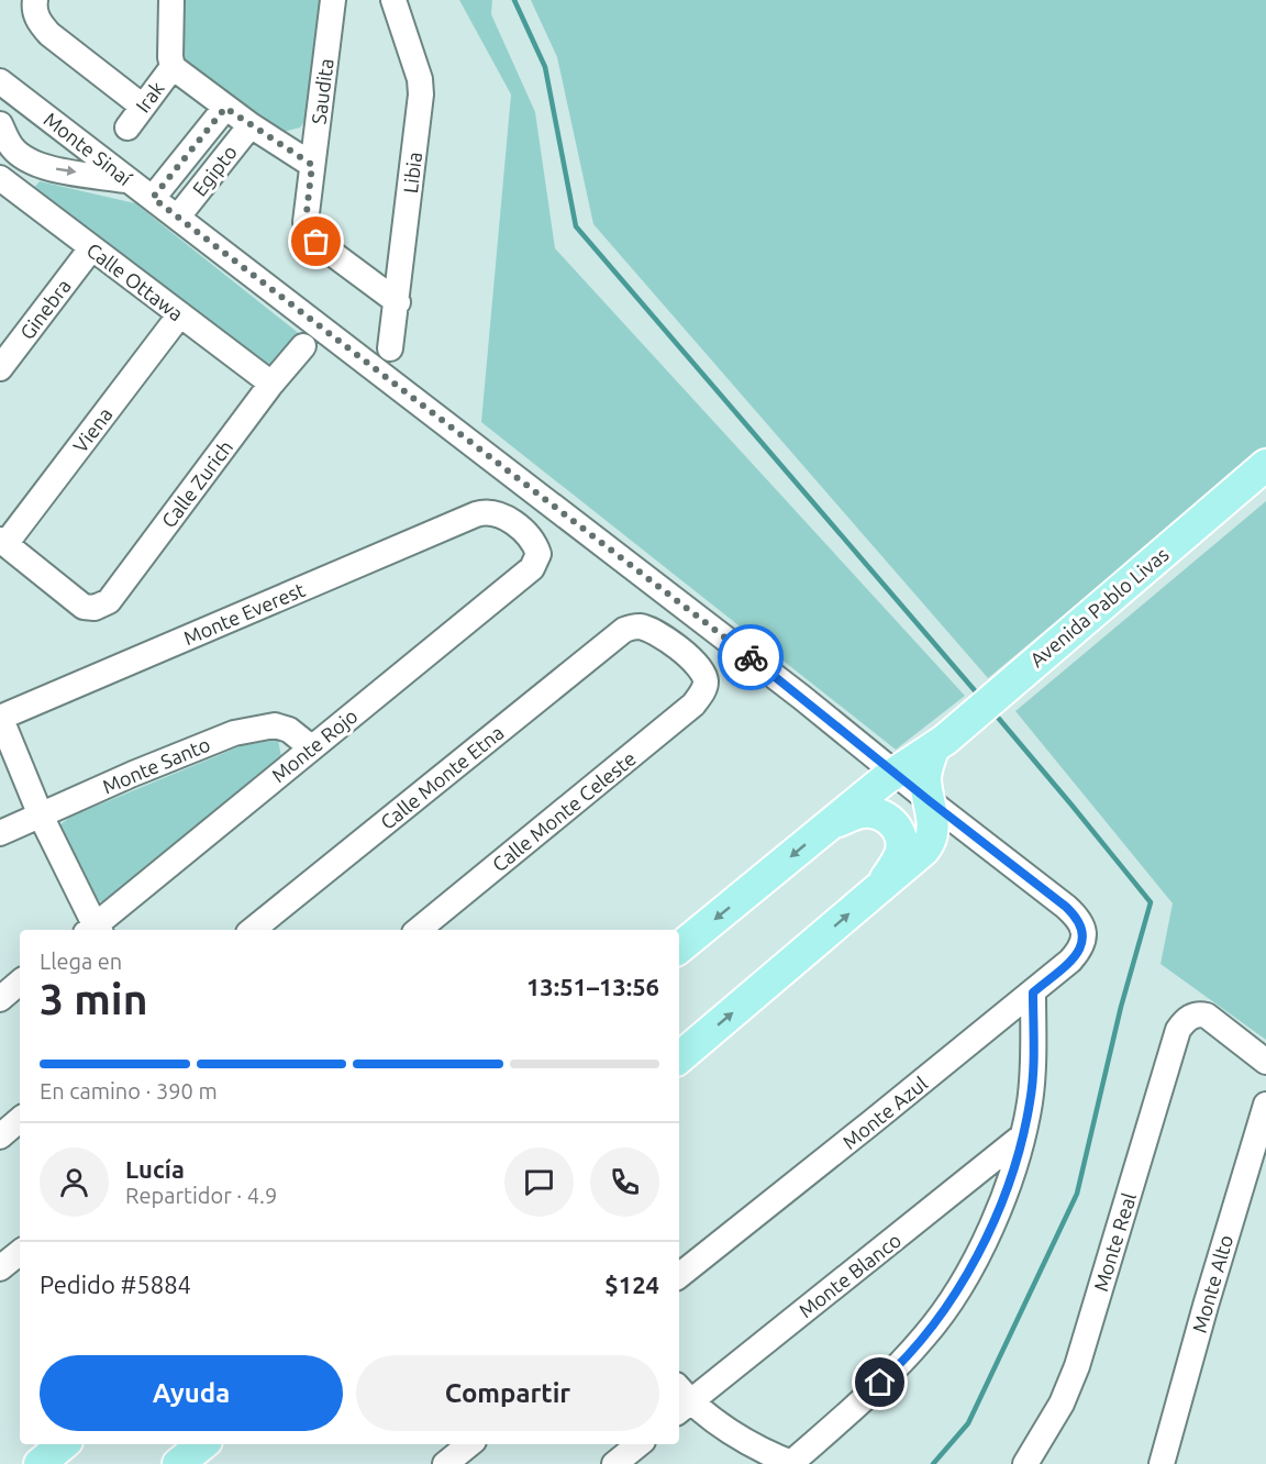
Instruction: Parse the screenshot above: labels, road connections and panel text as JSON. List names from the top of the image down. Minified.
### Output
{"streets":{"main road":["Avenida Pablo Livas"],"street":["Saudita","Irak","Monte Sinaí","Egipto","Libia","Calle Ottawa","Ginebra","Viena","Calle Zurich","Monte Everest","Monte Rojo","Monte Santo","Calle Monte Etna","Calle Monte Celeste","Monte Azul","Monte Real","Monte Blanco","Monte Alto"]},"crossings":[["Saudita","Libia"],["Monte Sinaí","Egipto"],["Monte Sinaí","Avenida Pablo Livas"],["Monte Sinaí","Monte Azul"],["Calle Ottawa","Ginebra"],["Calle Ottawa","Viena"],["Calle Ottawa","Calle Zurich"],["Viena","Calle Zurich"],["Monte Everest","Monte Rojo"],["Monte Rojo","Monte Santo"],["Calle Monte Etna","Calle Monte Celeste"]],"page":{"heading":["3 min","Llega en","13:51–13:56"],"panel":["Lucía","Repartidor · 4.9","Pedido #5884","$124"],"bar":"En camino · 390 m","buttons":["Ayuda","Compartir"]}}
